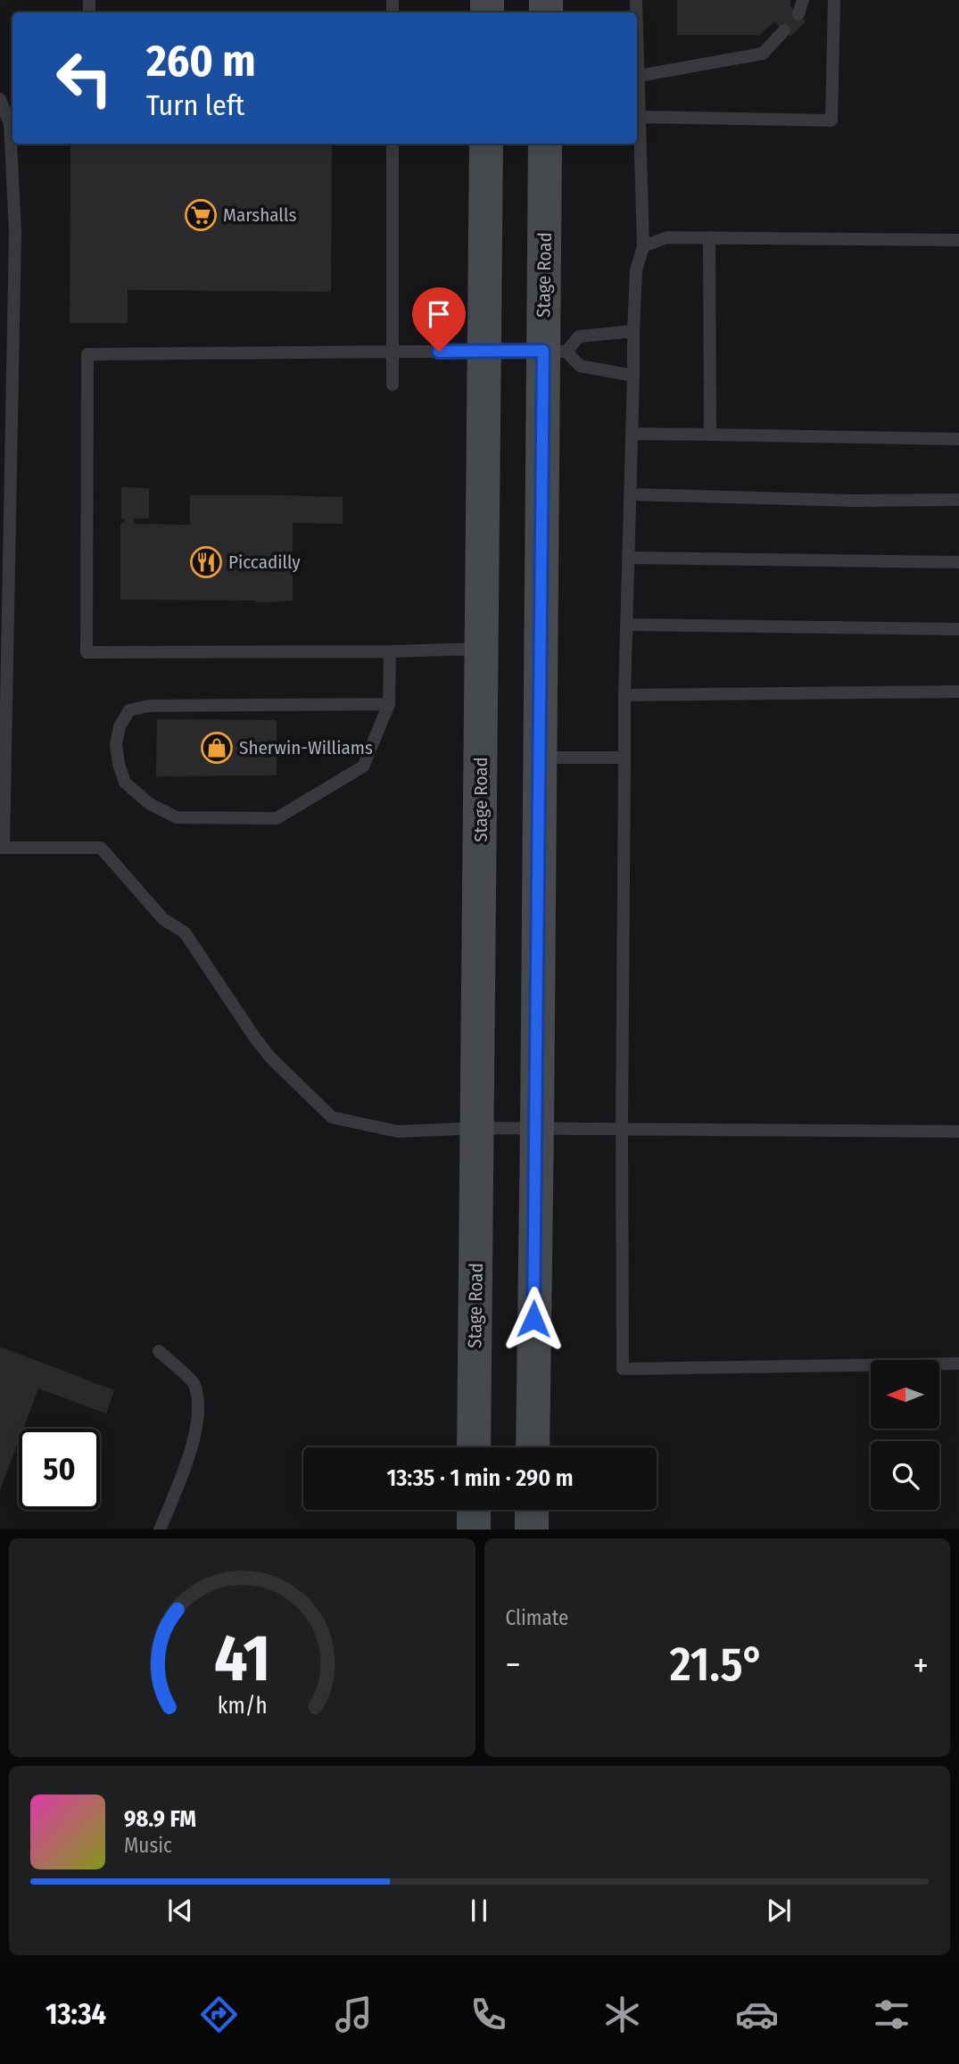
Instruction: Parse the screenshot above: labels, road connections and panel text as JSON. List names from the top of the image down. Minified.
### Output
{"streets":{"main road":["Stage Road"]},"places":{"supermarket":["Marshalls"],"restaurant":["Piccadilly"],"shop":["Sherwin-Williams"]},"north":"left","page":{"turn":["260 m","Turn left"],"limit":"50","trip":"13:35 · 1 min · 290 m","tile":"Climate","heat":["−","21.5°","+"],"song":["98.9 FM","Music"],"tabs":"13:34","gauge":["41","km/h"]}}
